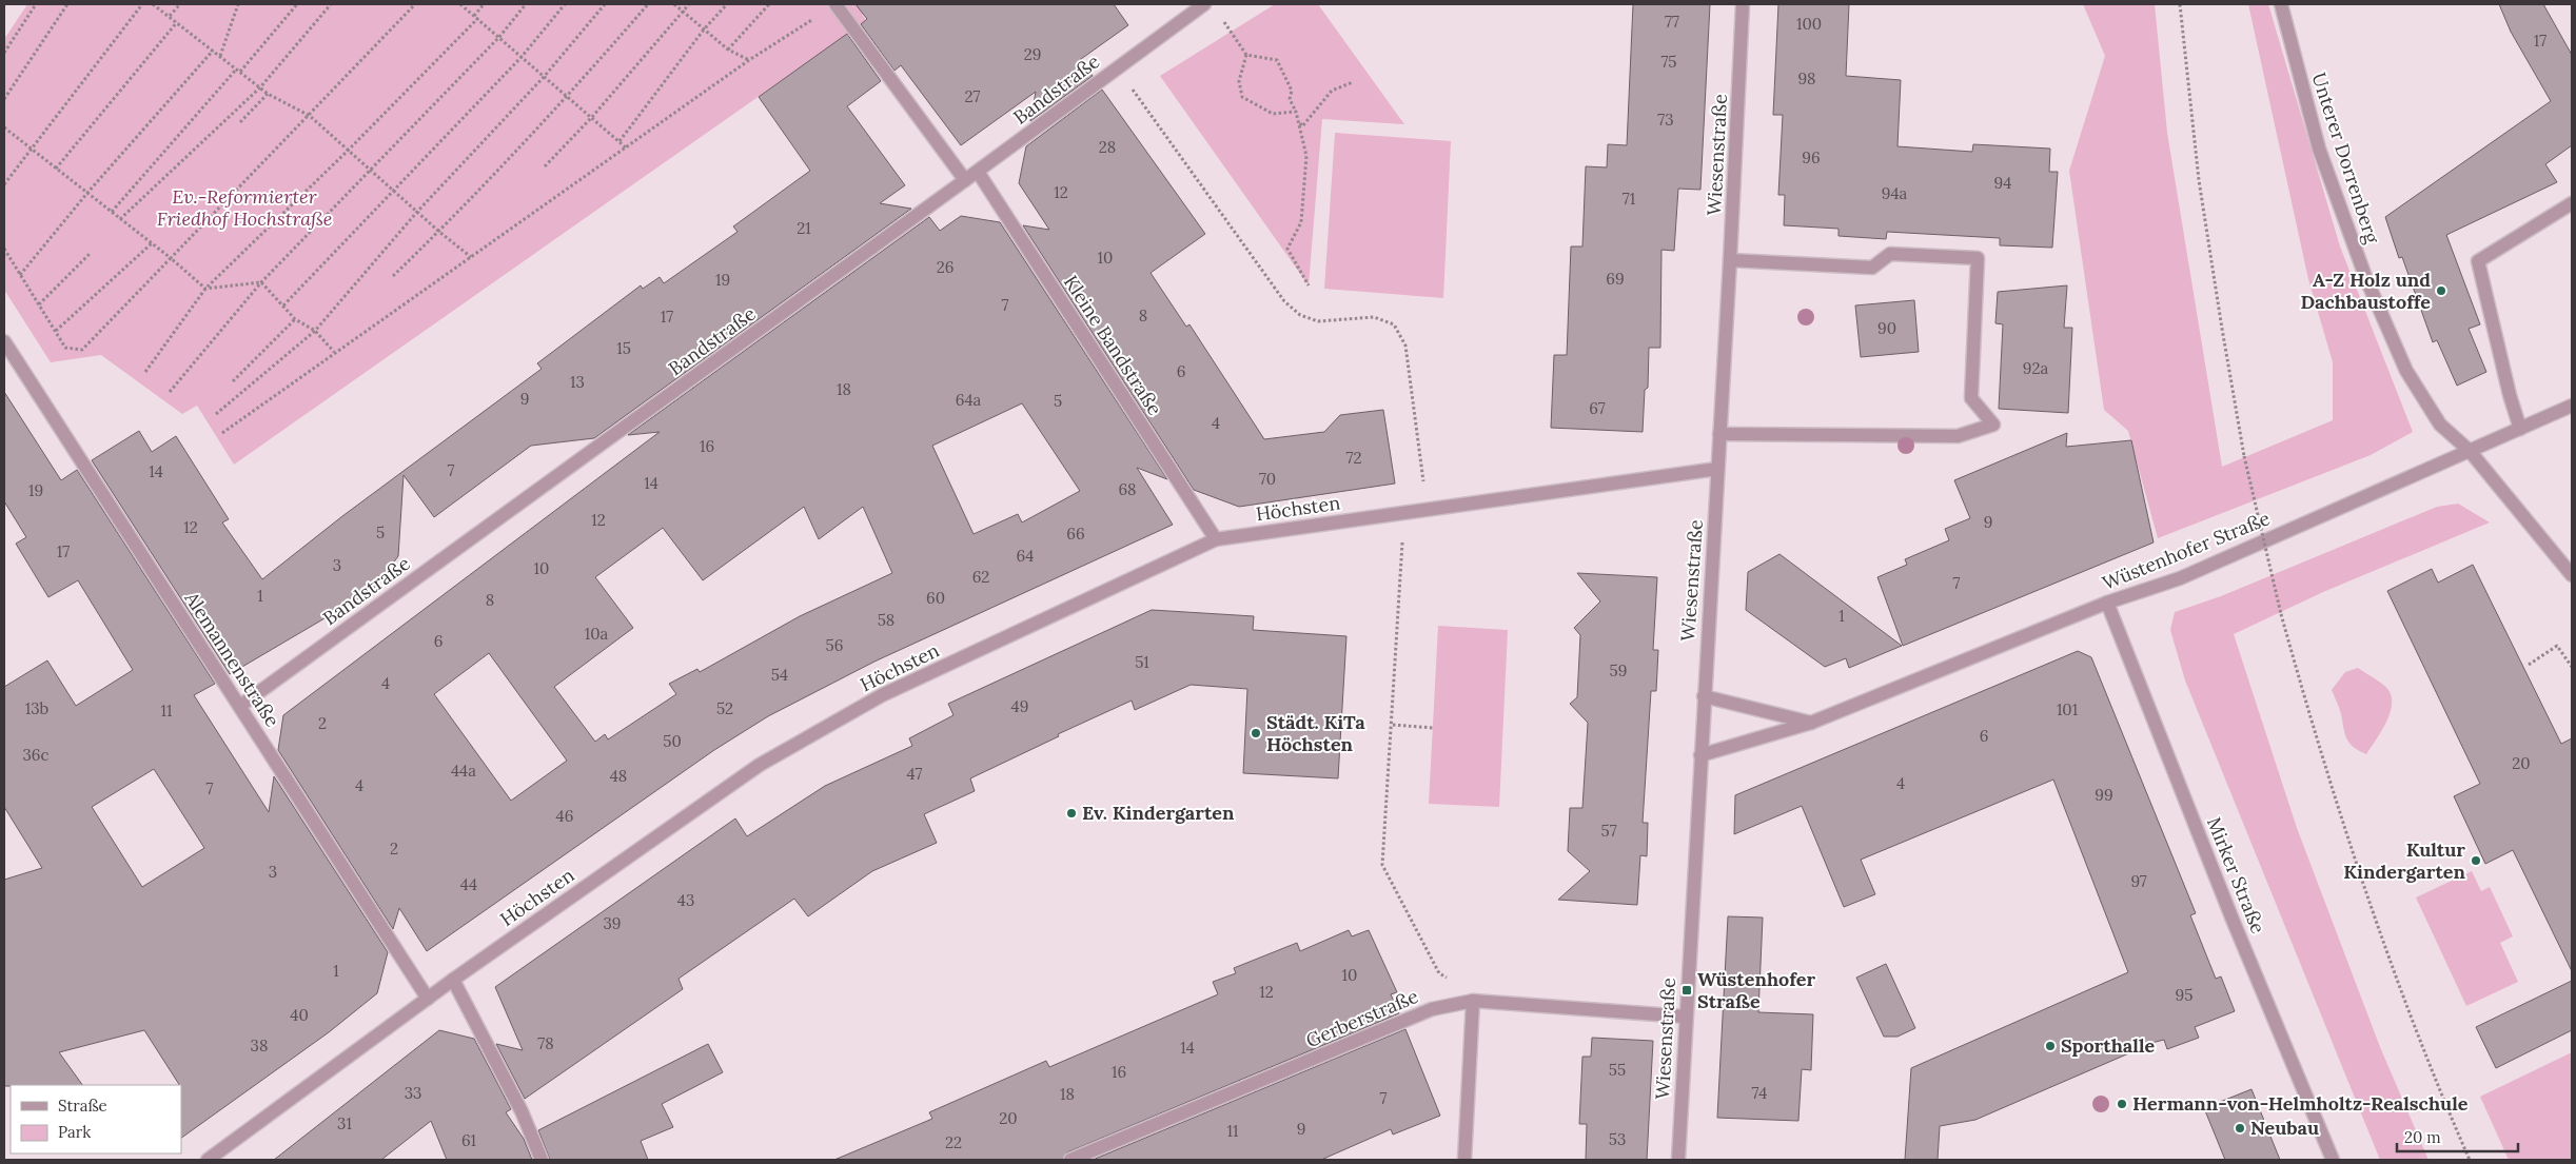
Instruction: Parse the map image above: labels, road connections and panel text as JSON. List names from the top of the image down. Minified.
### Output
{"streets":{"street":["Bandstraße","Wiesenstraße","Unterer Dorrenberg","Kleine Bandstraße","Höchsten","Wüstenhofer Straße","Alemannenstraße","Mirker Straße","Gerberstraße"]},"crossings":[["Bandstraße","Kleine Bandstraße"],["Bandstraße","Alemannenstraße"],["Wiesenstraße","Höchsten"],["Wiesenstraße","Wüstenhofer Straße"],["Wiesenstraße","Gerberstraße"],["Unterer Dorrenberg","Wüstenhofer Straße"],["Kleine Bandstraße","Höchsten"],["Höchsten","Alemannenstraße"],["Wüstenhofer Straße","Mirker Straße"]],"parks":["Ev.-Reformierter Friedhof Hochstraße"],"places":{"other":["A-Z Holz und Dachbaustoffe","Städt. KiTa Höchsten","Ev. Kindergarten","Kultur Kindergarten","Sporthalle","Hermann-von-Helmholtz-Realschule","Neubau"],"transit":["Wüstenhofer Straße"]},"house_numbers":["77","100","17","29","75","98","27","73","28","96","94","12","94a","71","21","10","26","69","19","7","8","17","90","15","92a","6","13","18","9","64a","5","67","4","16","72","7","14","70","14","68","19","12","9","12","5","66","17","64","3","10","62","7","1","60","8","1","58","10a","6","56","51","59","54","4","49","13b","52","101","11","2","6","50","36c","20","44a","47","48","4","4","7","99","46","57","2","3","97","44","43","39","1","10","12","95","40","78","38","14","55","16","33","74","18","7","20","31","9","11","53","61","22"],"legend":["Straße","Park"],"scale_bar":"20 m"}
